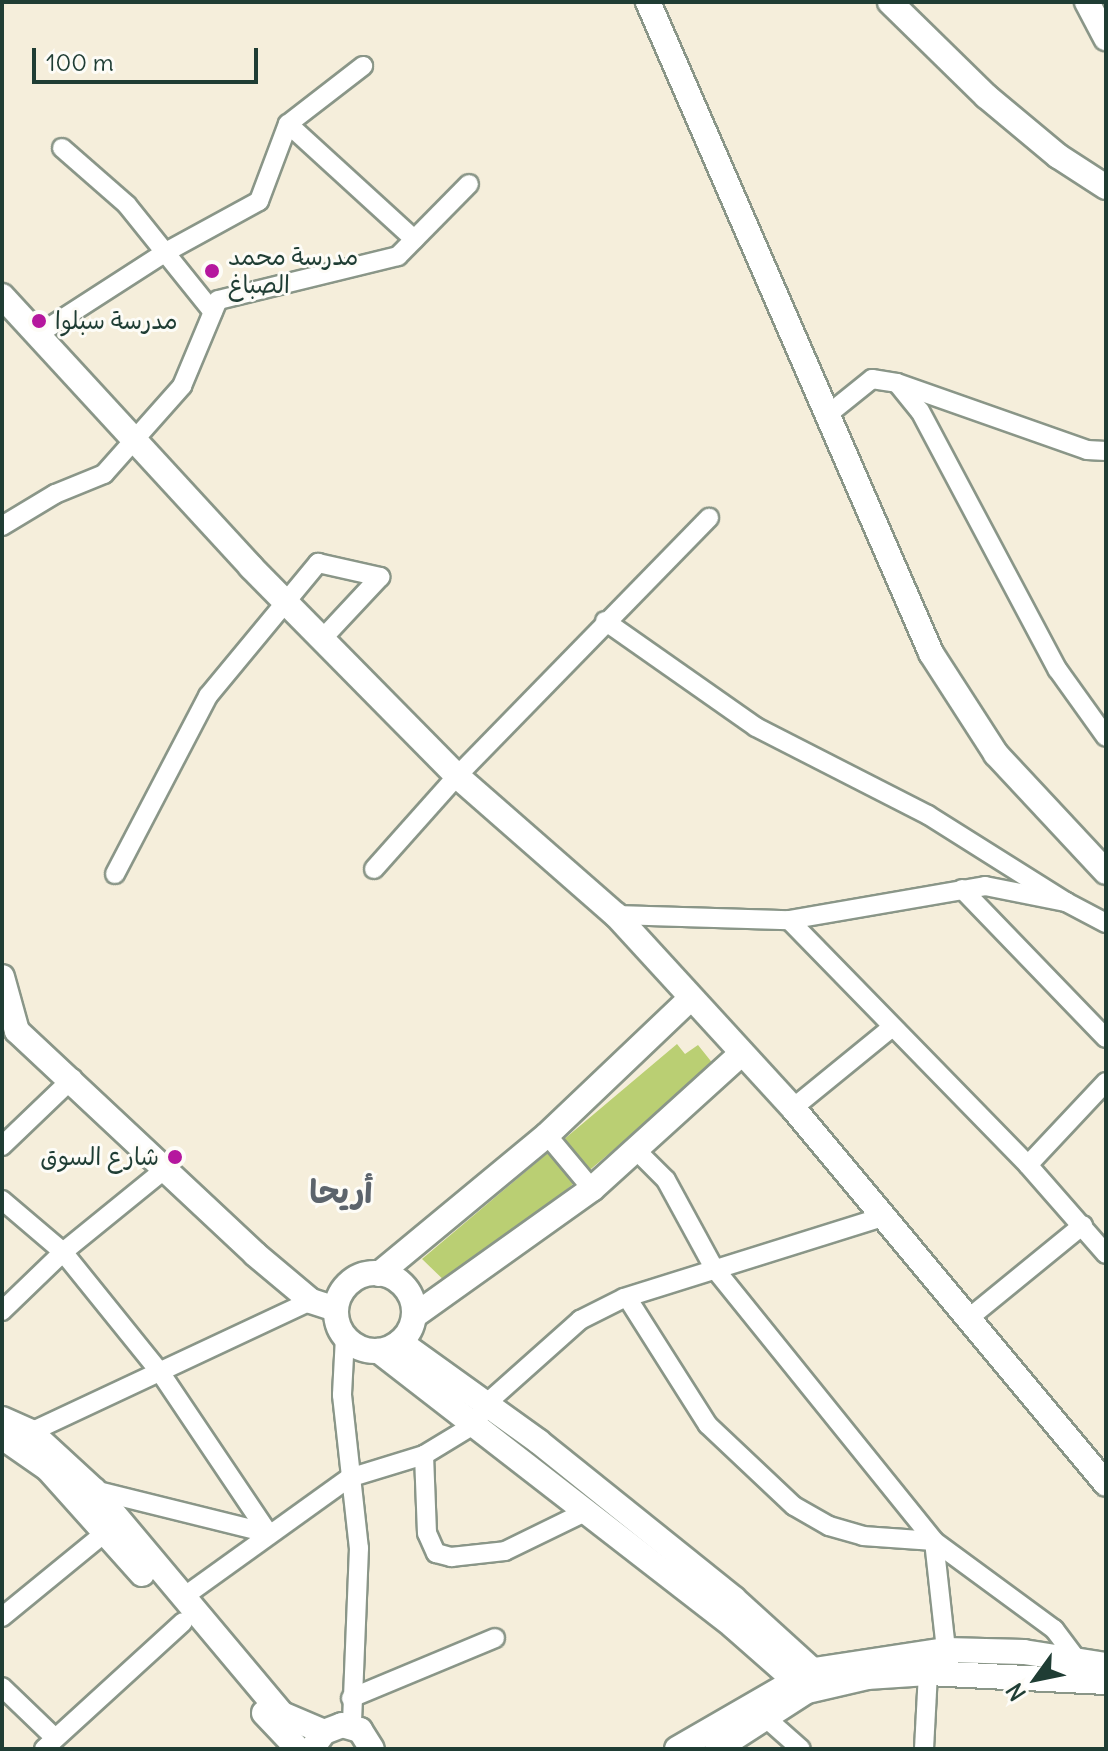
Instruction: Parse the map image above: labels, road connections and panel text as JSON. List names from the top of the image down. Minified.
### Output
{"districts":["أريحا"],"places":["مدرسة محمد الصباغ","مدرسة سبلوا","شارع السوق"],"scale_bar":"100 m","north":"bottom left"}
